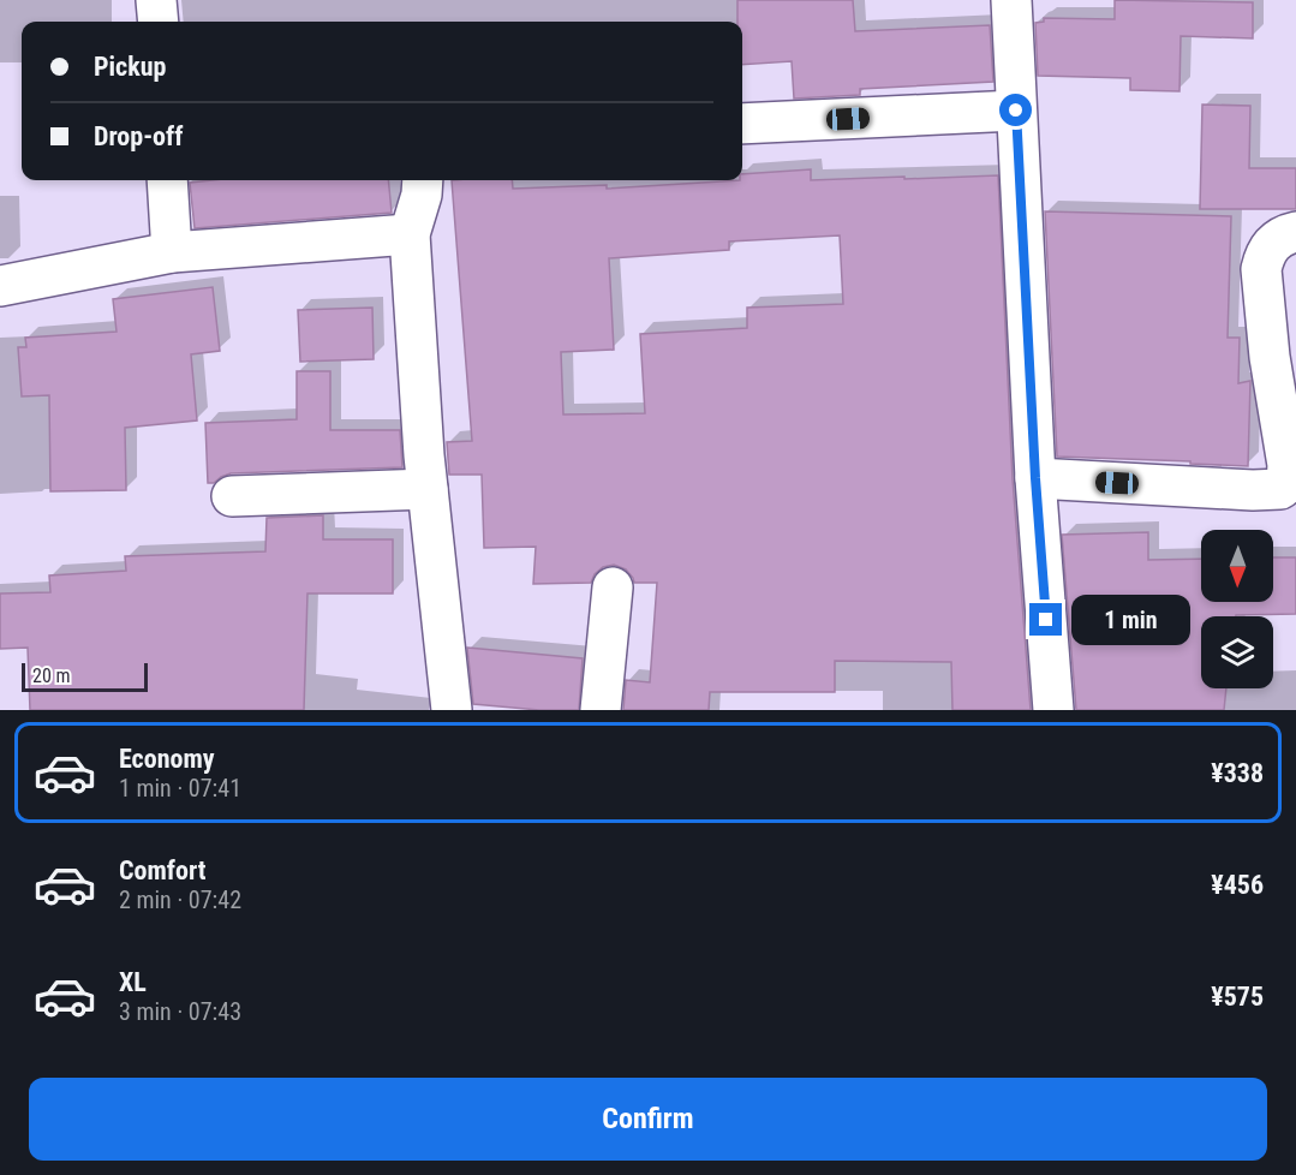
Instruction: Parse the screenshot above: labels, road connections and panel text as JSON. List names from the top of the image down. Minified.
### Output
{"scale_bar":"20 m","north":"bottom","page":{"banner":["Pickup","Drop-off"],"bubble":"1 min","scale":"20 m","list":[{"name":"Economy","note":"1 min · 07:41","value":"¥338"},{"name":"Comfort","note":"2 min · 07:42","value":"¥456"},{"name":"XL","note":"3 min · 07:43","value":"¥575"}],"buttons":"Confirm"}}
